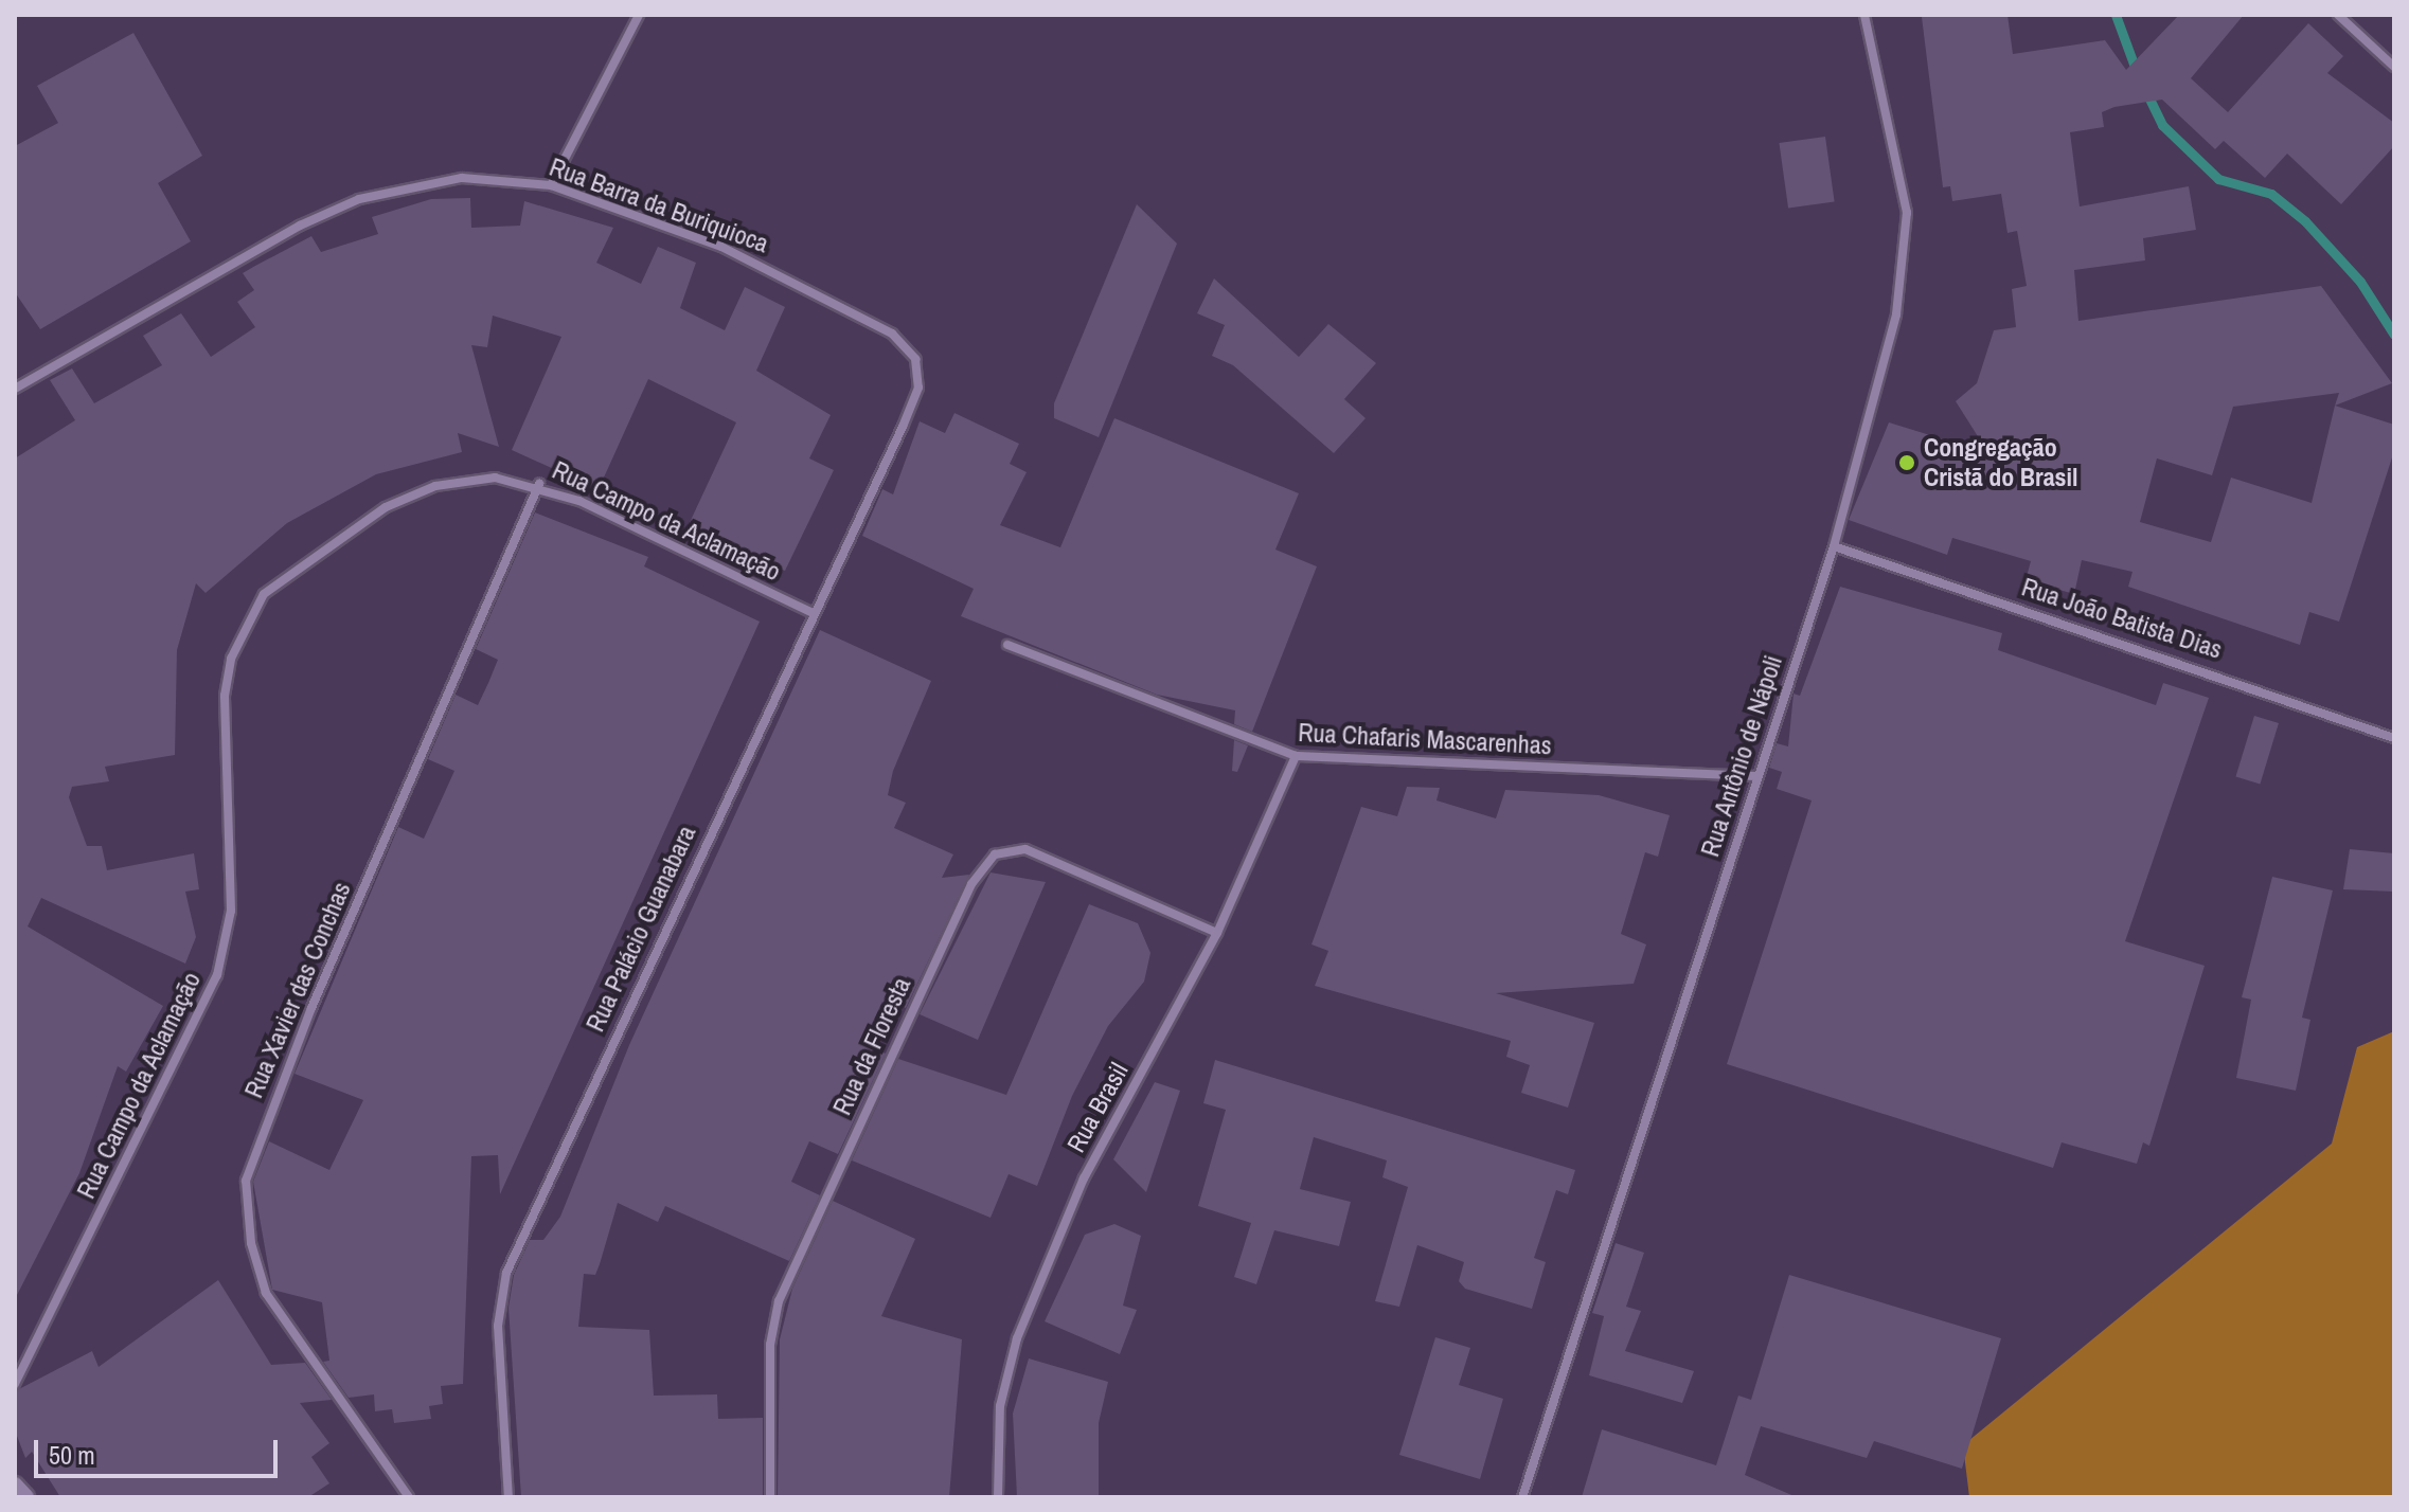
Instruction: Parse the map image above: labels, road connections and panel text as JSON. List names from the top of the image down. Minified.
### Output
{"streets":{"street":["Rua Barra da Buriquioca","Rua Campo da Aclamação","Rua João Batista Dias","Rua Chafaris Mascarenhas","Rua Antônio de Nápoli","Rua Palácio Guanabara","Rua Xavier das Conchas","Rua da Floresta","Rua Brasil"]},"crossings":[["Rua Barra da Buriquioca","Rua Palácio Guanabara"],["Rua Campo da Aclamação","Rua Palácio Guanabara"],["Rua Campo da Aclamação","Rua Xavier das Conchas"],["Rua João Batista Dias","Rua Antônio de Nápoli"],["Rua Chafaris Mascarenhas","Rua Antônio de Nápoli"],["Rua Chafaris Mascarenhas","Rua Brasil"],["Rua da Floresta","Rua Brasil"]],"places":["Congregação Cristã do Brasil"],"scale_bar":"50 m"}
